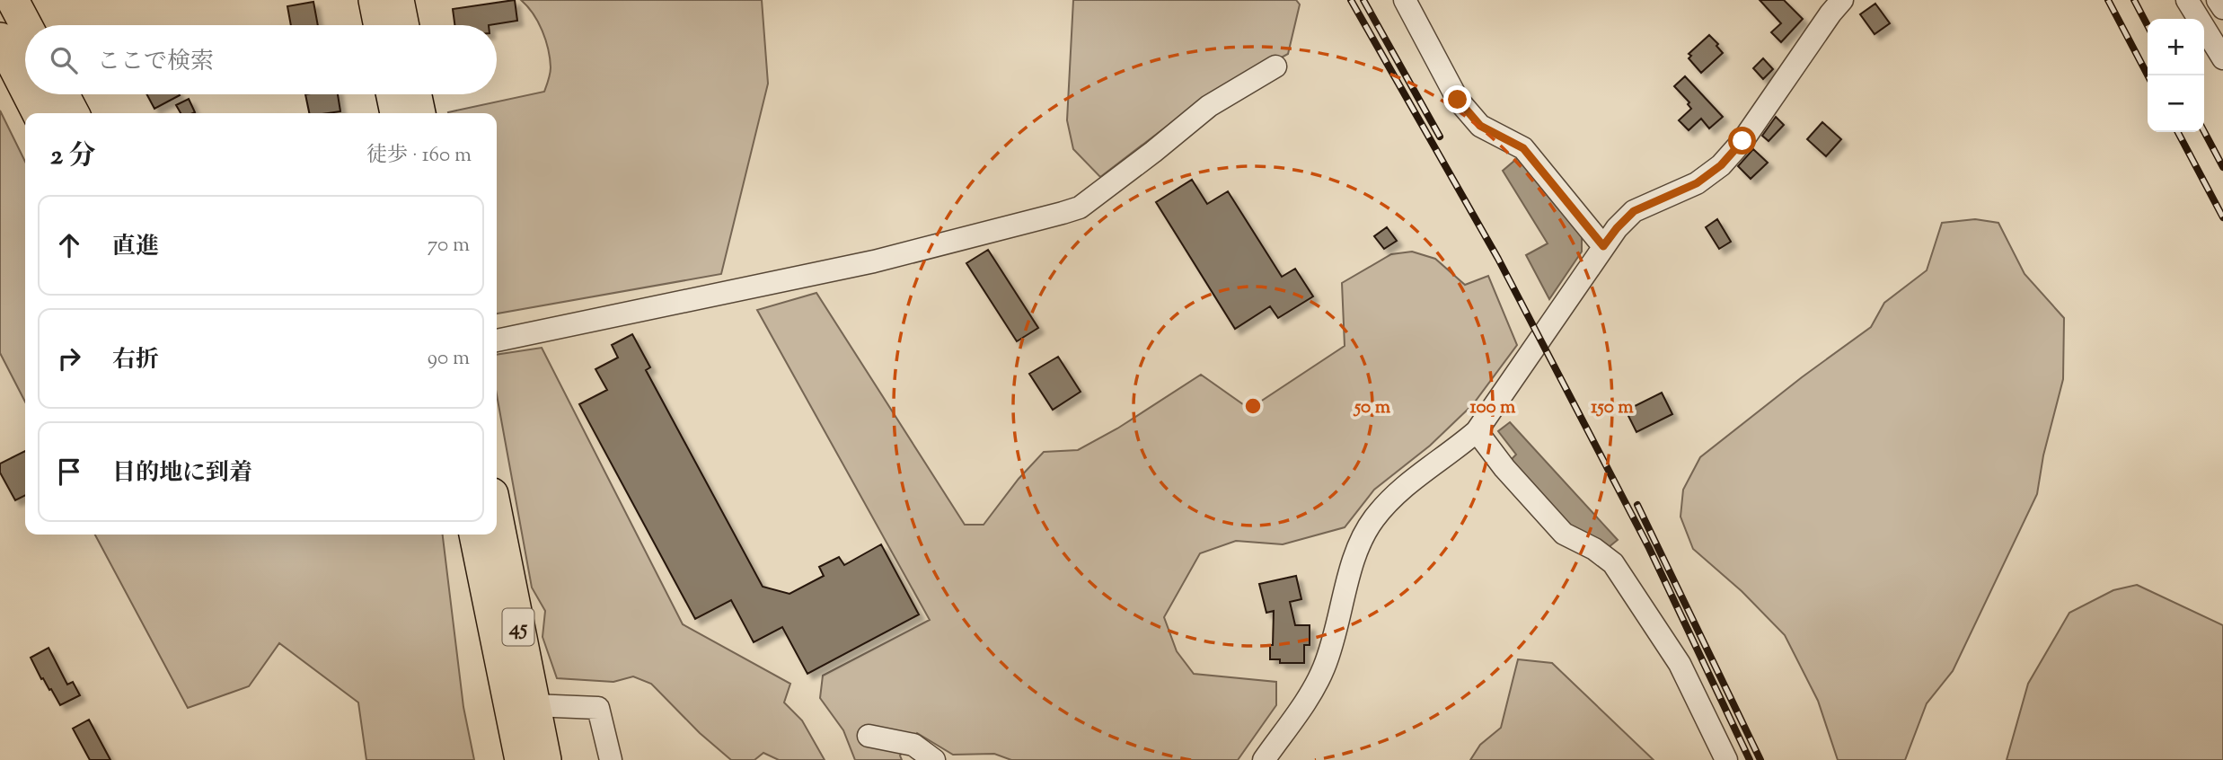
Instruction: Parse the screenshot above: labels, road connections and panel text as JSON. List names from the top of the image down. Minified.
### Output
{"streets":{"highway":["45"]},"page":{"map_buttons":["+","−"],"search":"ここで検索","heading":["2 分","徒歩 · 160 m"],"list":[["直進","70 m"],["右折","90 m"],"目的地に到着"]},"rings":["50 m","100 m","150 m"]}
